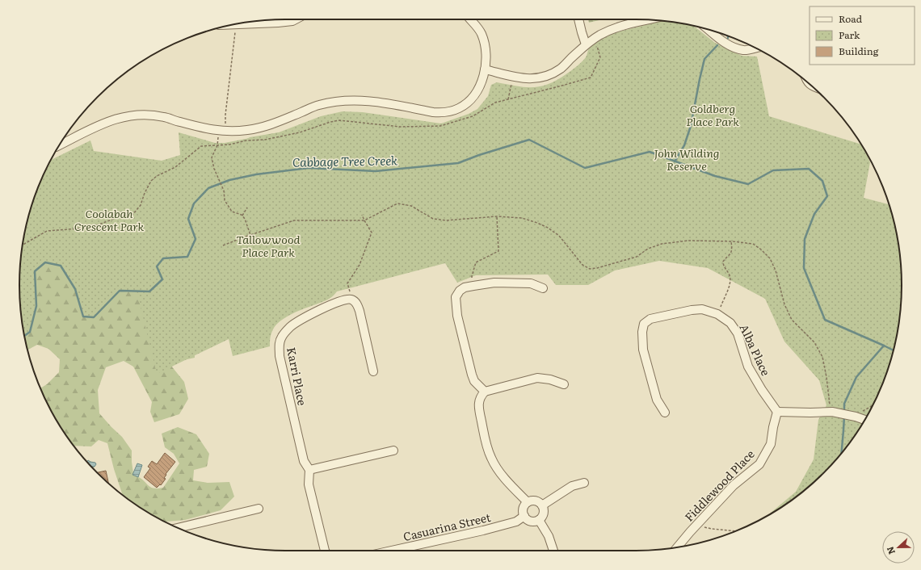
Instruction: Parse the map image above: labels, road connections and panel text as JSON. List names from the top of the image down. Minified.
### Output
{"streets":{"street":["Alba Place","Karri Place","Fiddlewood Place","Casuarina Street"]},"crossings":[["Alba Place","Fiddlewood Place"]],"water":["Cabbage Tree Creek"],"parks":["Goldberg Place Park","John Wilding Reserve","Coolabah Crescent Park","Tallowwood Place Park"],"legend":["Road","Park","Building"],"north":"left"}
